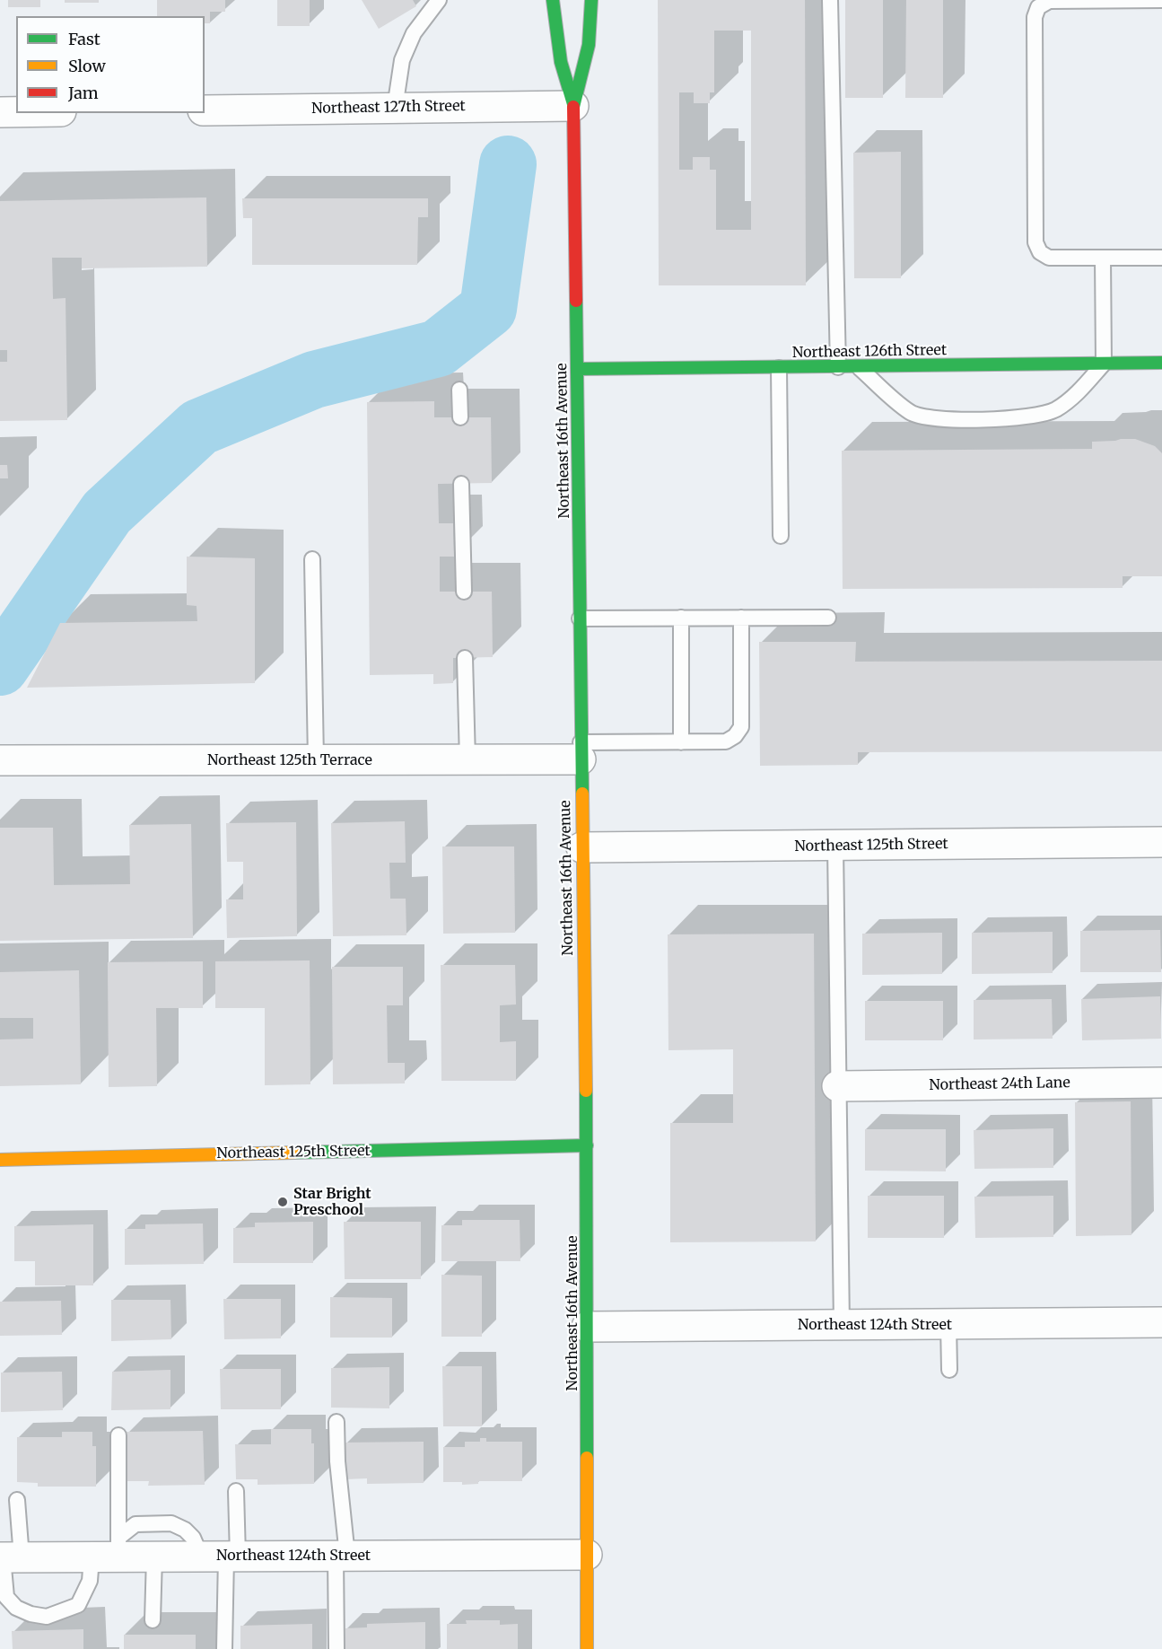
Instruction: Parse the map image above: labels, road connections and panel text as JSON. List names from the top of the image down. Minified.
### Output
{"streets":{"street":["Northeast 127th Street","Northeast 126th Street","Northeast 16th Avenue","Northeast 125th Terrace","Northeast 125th Street","Northeast 24th Lane","Northeast 124th Street"]},"crossings":[["Northeast 127th Street","Northeast 16th Avenue"],["Northeast 126th Street","Northeast 16th Avenue"],["Northeast 16th Avenue","Northeast 125th Terrace"],["Northeast 16th Avenue","Northeast 125th Street"],["Northeast 16th Avenue","Northeast 124th Street"]],"places":["Star Bright Preschool"],"legend":["Fast","Slow","Jam"]}
